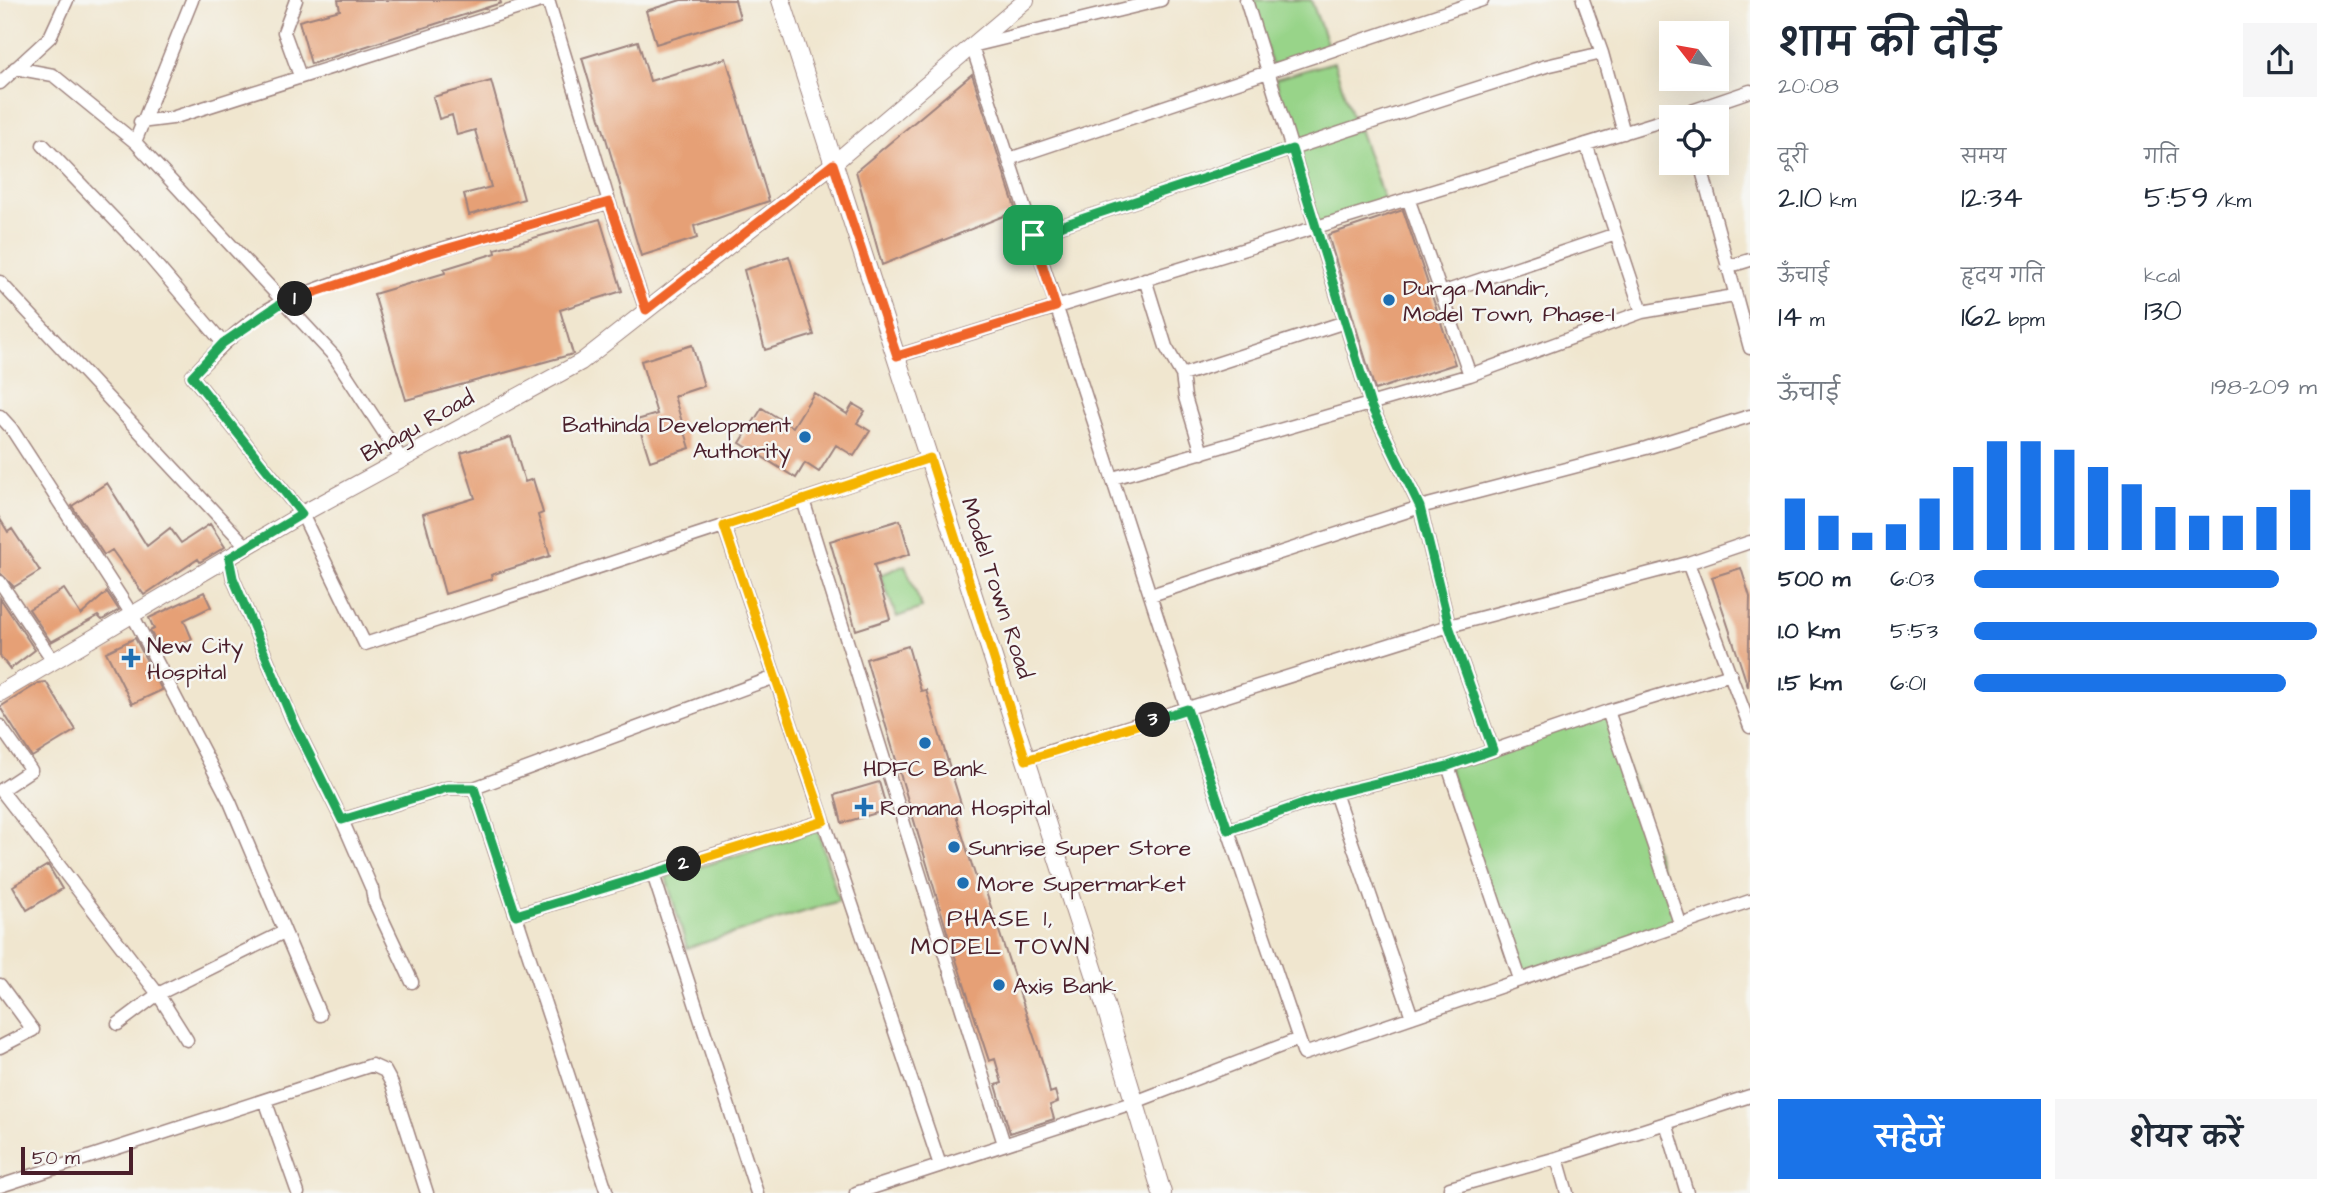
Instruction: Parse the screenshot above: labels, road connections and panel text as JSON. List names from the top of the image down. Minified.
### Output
{"streets":{"main road":["Model Town Road"],"street":["Bhagu Road"]},"crossings":[["Bhagu Road","Model Town Road"]],"districts":["PHASE 1, MODEL TOWN"],"places":{"other":["Durga Mandir, Model Town, Phase-I","Bathinda Development Authority","HDFC Bank","Sunrise Super Store","More Supermarket","Axis Bank"],"health":["New City Hospital","Romana Hospital"]},"scale_bar":"50 m","north":"top left","page":{"heading":["शाम की दौड़","20:08"],"stats":[["दूरी","2.10 km"],["समय","12:34"],["गति","5:59 /km"],["ऊँचाई","14 m"],["हृदय गति","162 bpm"],["kcal","130"]],"pins":["1","3","2"],"chart":["ऊँचाई","198–209 m"],"list":[{"name":"500 m","note":"6:03"},{"name":"1.0 km","note":"5:53"},{"name":"1.5 km","note":"6:01"}],"buttons":["सहेजें","शेयर करें"],"scale":"50 m"}}
